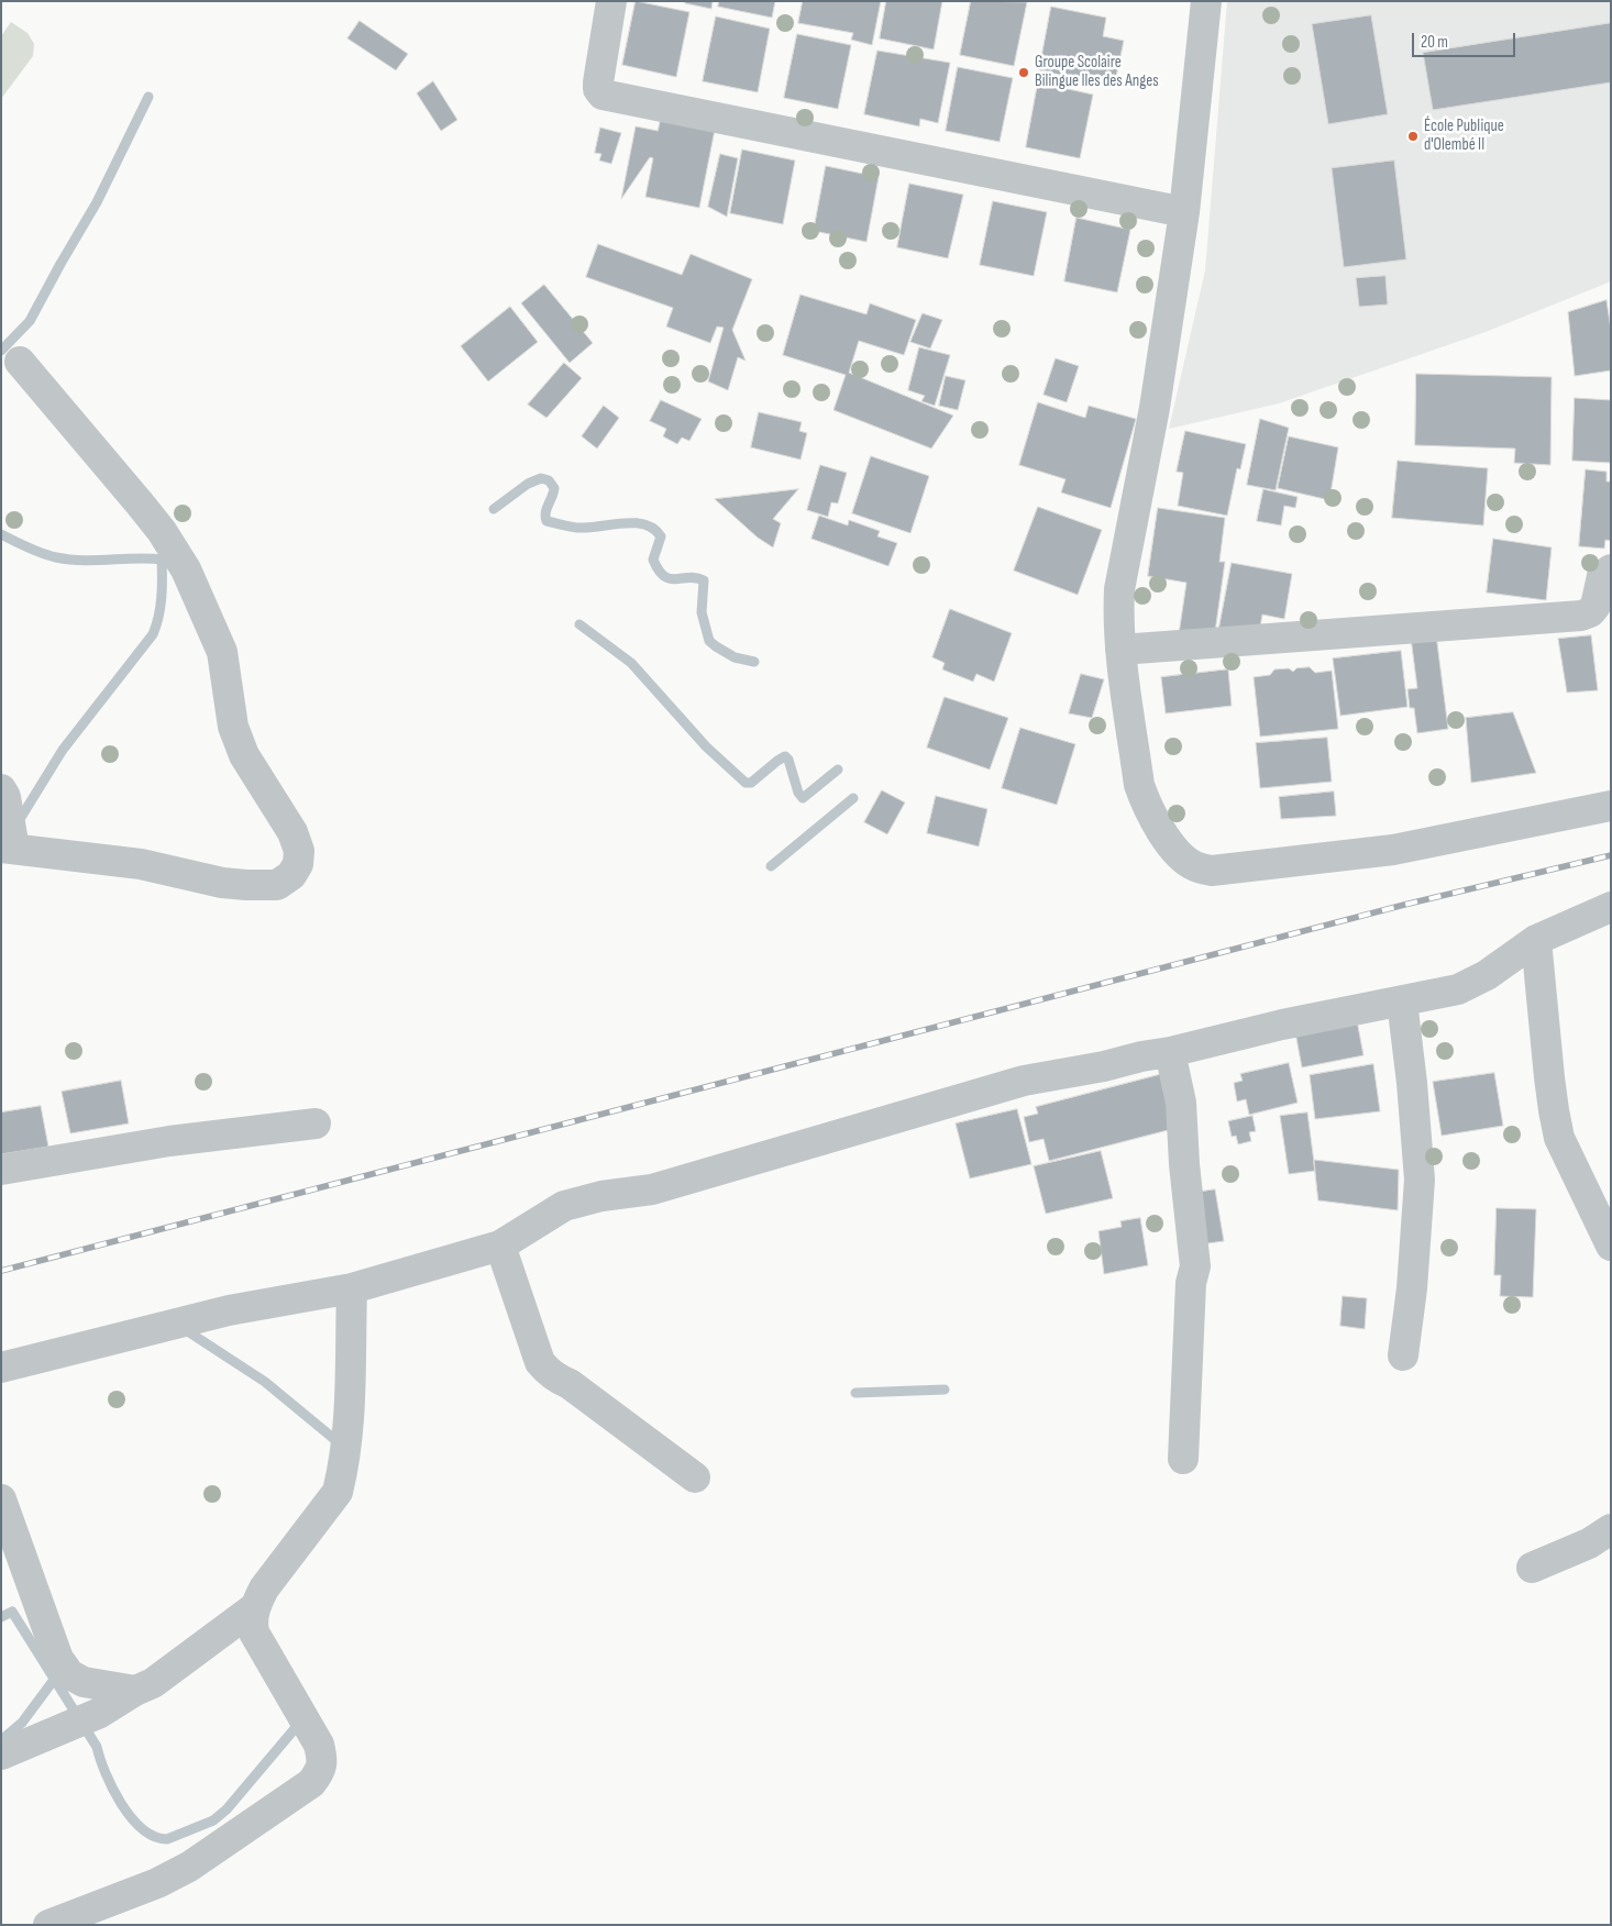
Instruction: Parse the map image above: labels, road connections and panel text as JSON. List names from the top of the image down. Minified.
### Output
{"places":["Groupe Scolaire Bilingue Iles des Anges","École Publique d'Olembé II"],"scale_bar":"20 m"}
